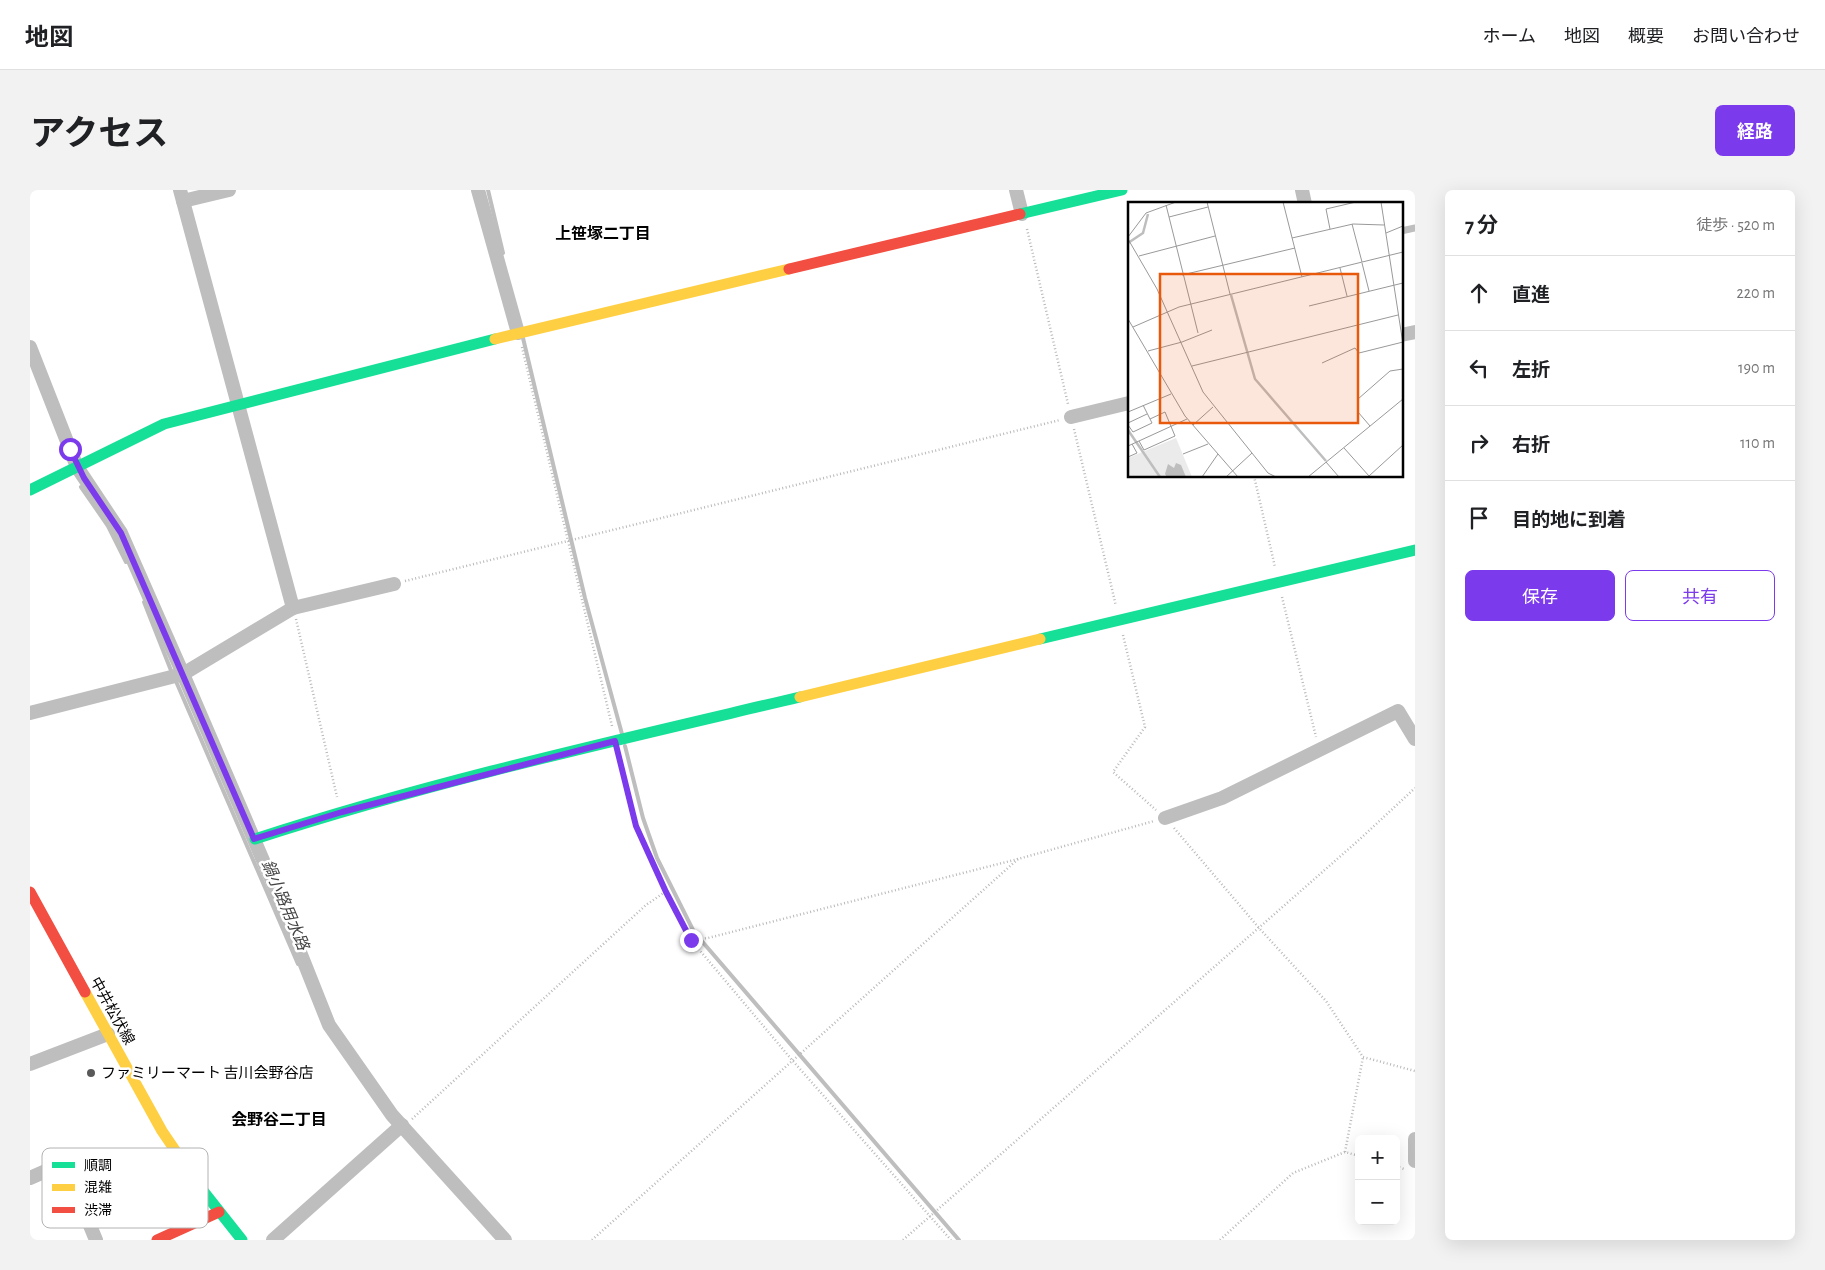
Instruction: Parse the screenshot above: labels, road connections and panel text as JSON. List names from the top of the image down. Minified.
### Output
{"streets":{"street":["中井松伏線"]},"districts":["上笹塚二丁目","会野谷二丁目"],"water":["鍋小路用水路"],"places":["ファミリーマート 吉川会野谷店"],"legend":["順調","混雑","渋滞"],"page":{"header":"地図","nav":["ホーム","地図","概要","お問い合わせ"],"title":"アクセス","buttons":["経路",["保存","共有"]],"heading":["7 分","徒歩 · 520 m"],"list":[["直進","220 m"],["左折","190 m"],["右折","110 m"],"目的地に到着"],"map_buttons":["+","−"]}}
